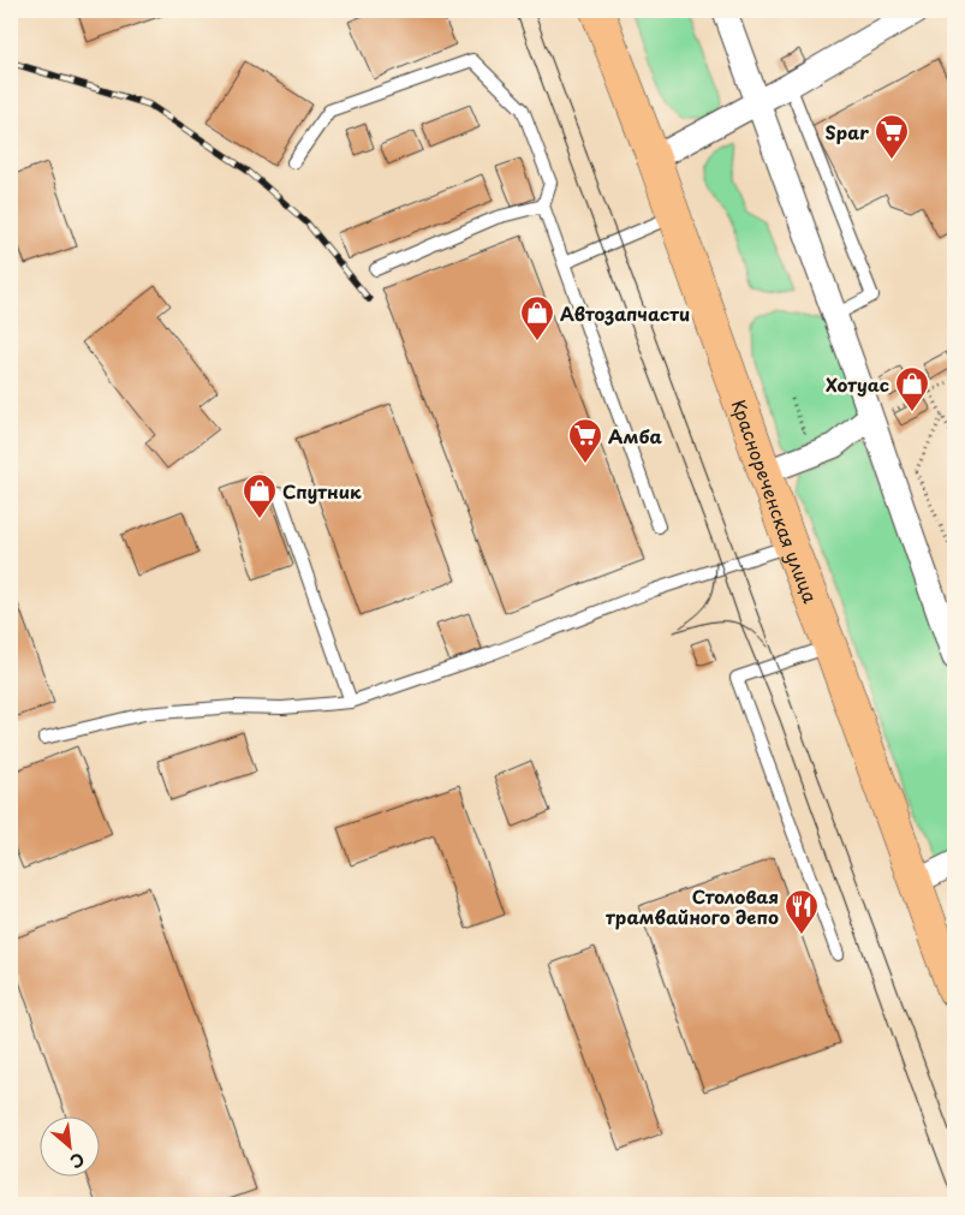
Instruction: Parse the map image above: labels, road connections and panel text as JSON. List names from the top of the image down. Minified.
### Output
{"streets":{"main road":["Краснореченская улица"]},"places":{"supermarket":["Spar","Амба"],"shop":["Автозапчасти","Хотуас","Спутник"],"restaurant":["Столовая трамвайного депо"]},"north":"bottom right"}
